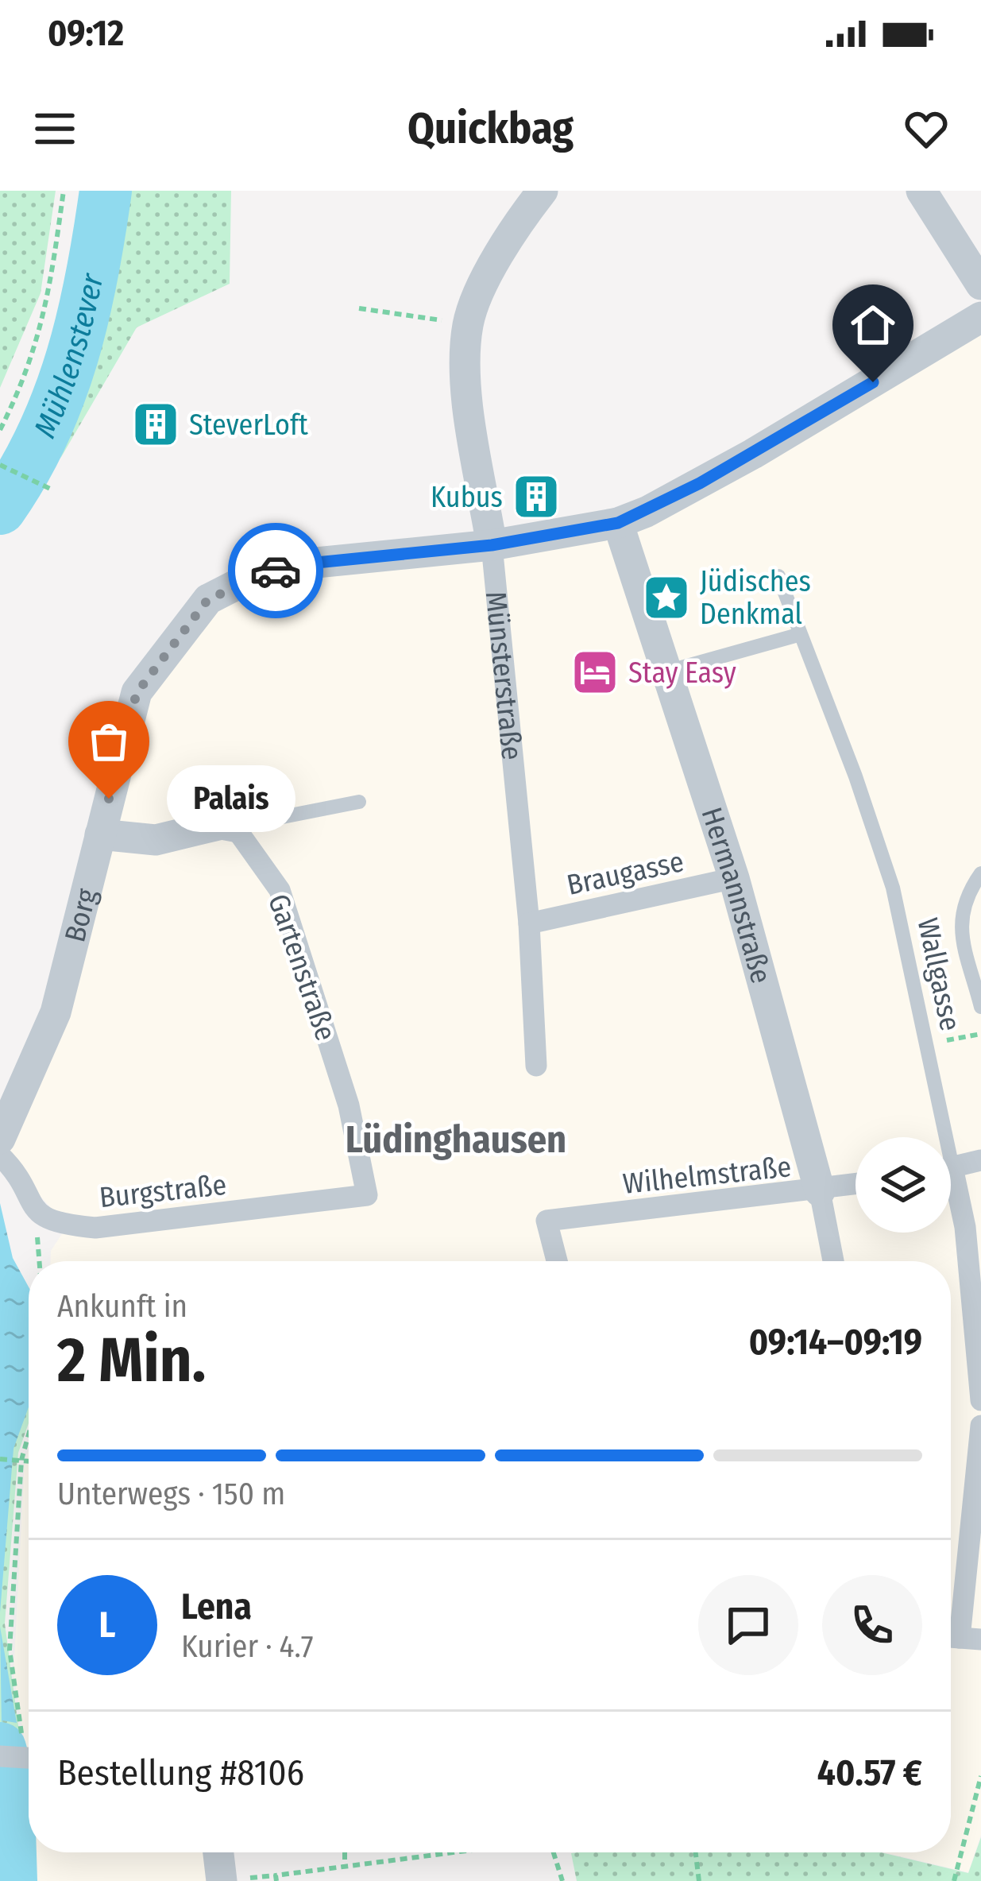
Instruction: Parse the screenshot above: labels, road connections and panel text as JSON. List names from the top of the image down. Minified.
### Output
{"streets":{"street":["Münsterstraße","Braugasse","Hermannstraße","Borg","Gartenstraße","Wallgasse","Wilhelmstraße","Burgstraße"]},"crossings":[["Münsterstraße","Braugasse"],["Münsterstraße","Borg"],["Braugasse","Hermannstraße"],["Hermannstraße","Borg"],["Hermannstraße","Wilhelmstraße"],["Gartenstraße","Burgstraße"]],"districts":["Lüdinghausen"],"water":["Mühlenstever"],"places":{"building":["SteverLoft","Kubus"],"place":["Jüdisches Denkmal"],"hotel":["Stay Easy"],"other":["Palais"]},"page":{"status":"09:12","header":"Quickbag","bubble":"Palais","heading":["2 Min.","Ankunft in","09:14–09:19"],"panel":["Lena","Kurier · 4.7","Bestellung #8106","40.57 €"],"bar":"Unterwegs · 150 m","round":"L"}}
